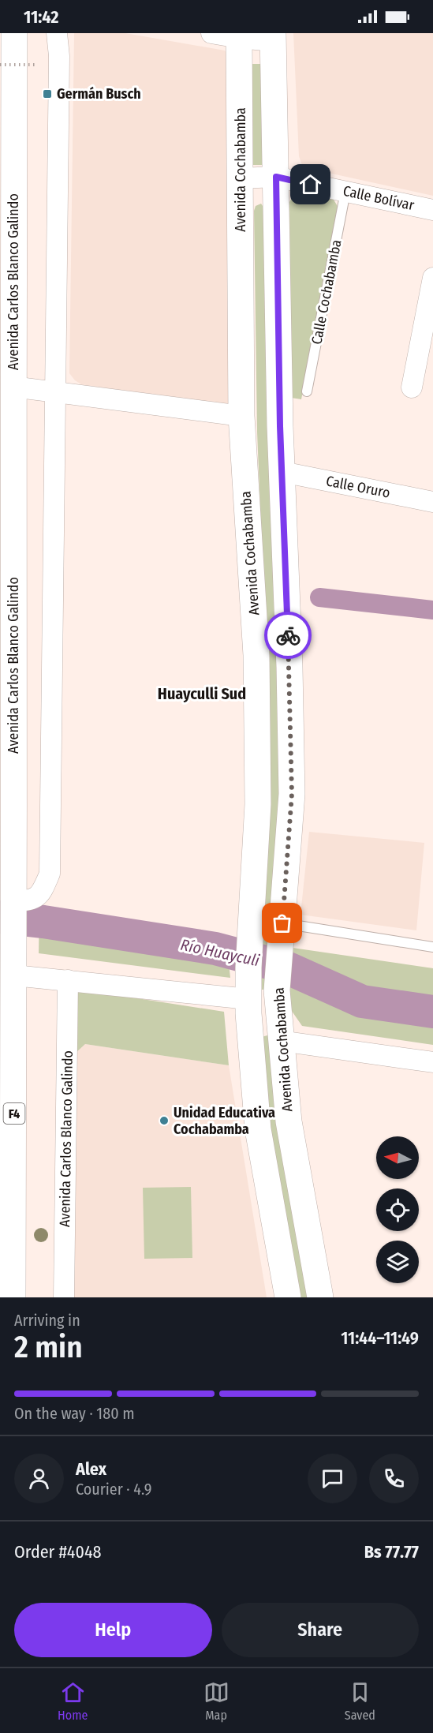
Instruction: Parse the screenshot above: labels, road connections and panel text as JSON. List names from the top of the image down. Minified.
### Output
{"streets":{"main road":["Avenida Cochabamba","Avenida Carlos Blanco Galindo","F4"],"street":["Calle Bolívar","Calle Oruro"],"lane":["Calle Cochabamba"]},"crossings":[["Avenida Cochabamba","Calle Bolívar"],["Avenida Cochabamba","Calle Oruro"],["Calle Bolívar","Calle Cochabamba"]],"districts":["Huayculli Sud"],"water":["Río Huayculi"],"places":{"transit":["Germán Busch"],"other":["Unidad Educativa Cochabamba"]},"north":"left","page":{"status":"11:42","heading":["2 min","Arriving in","11:44–11:49"],"panel":["Alex","Courier · 4.9","Order #4048","Bs 77.77"],"bar":"On the way · 180 m","buttons":["Help","Share"],"tabs":["Home","Map","Saved"]}}
